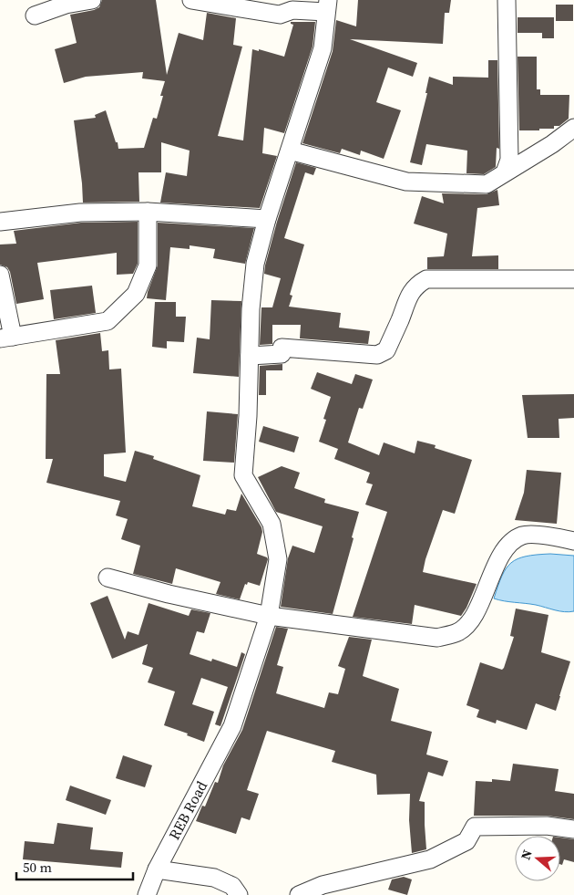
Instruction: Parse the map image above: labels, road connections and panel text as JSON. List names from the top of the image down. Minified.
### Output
{"streets":{"street":["REB Road"]},"scale_bar":"50 m","north":"left"}
